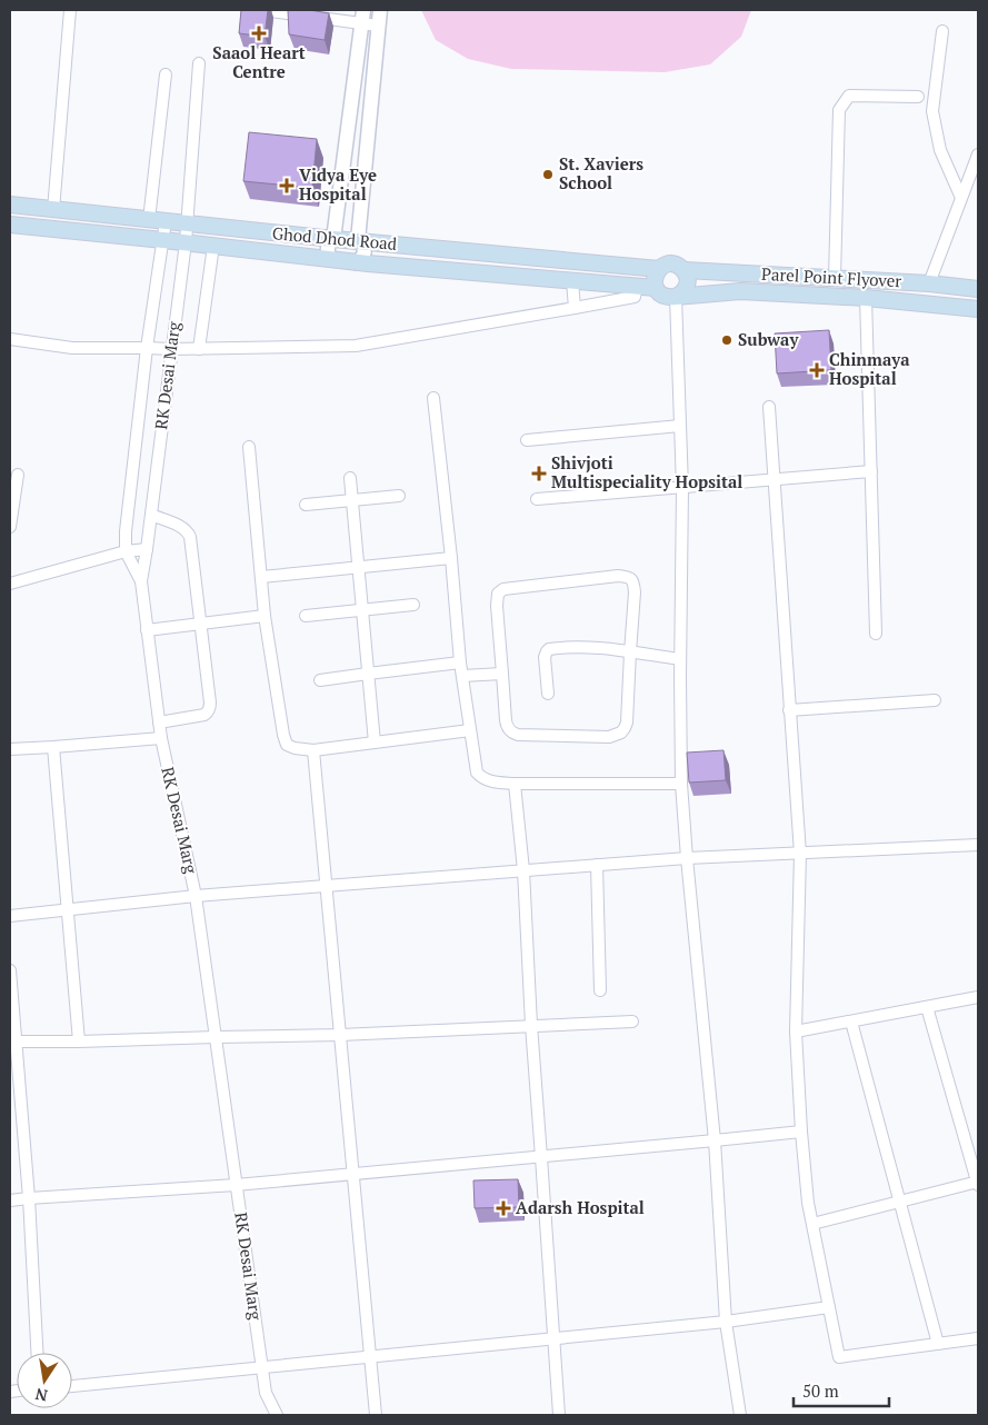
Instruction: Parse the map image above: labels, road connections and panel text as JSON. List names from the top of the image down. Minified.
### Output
{"streets":{"main road":["Ghod Dhod Road","Parel Point Flyover"],"street":["RK Desai Marg"]},"crossings":[["Ghod Dhod Road","Parel Point Flyover"],["Ghod Dhod Road","RK Desai Marg"]],"places":{"health":["Saaol Heart Centre","Vidya Eye Hospital","Chinmaya Hospital","Shivjoti Multispeciality Hopsital","Adarsh Hospital"],"other":["St. Xaviers School","Subway"]},"scale_bar":"50 m","north":"bottom"}
